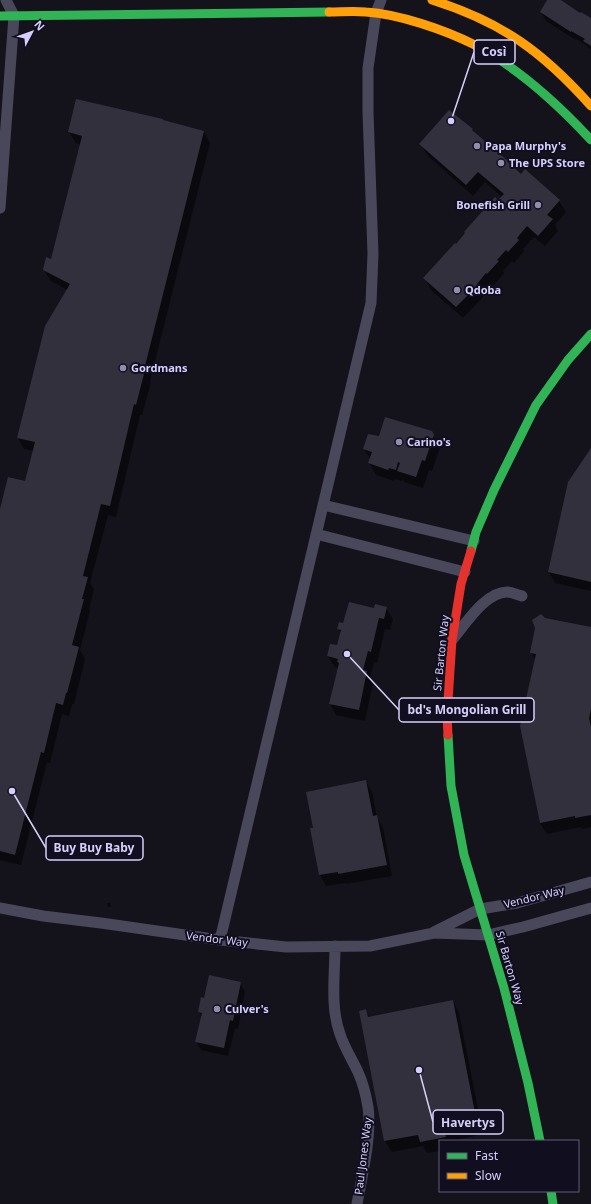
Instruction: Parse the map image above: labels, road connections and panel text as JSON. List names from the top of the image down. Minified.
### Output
{"streets":{"main road":["Sir Barton Way"],"street":["Vendor Way","Paul Jones Way"]},"crossings":[["Sir Barton Way","Vendor Way"],["Vendor Way","Paul Jones Way"]],"places":["Così","Papa Murphy's","The UPS Store","Bonefish Grill","Qdoba","Gordmans","Carino's","bd's Mongolian Grill","Buy Buy Baby","Culver's","Havertys"],"legend":["Fast","Slow"],"north":"top right"}
